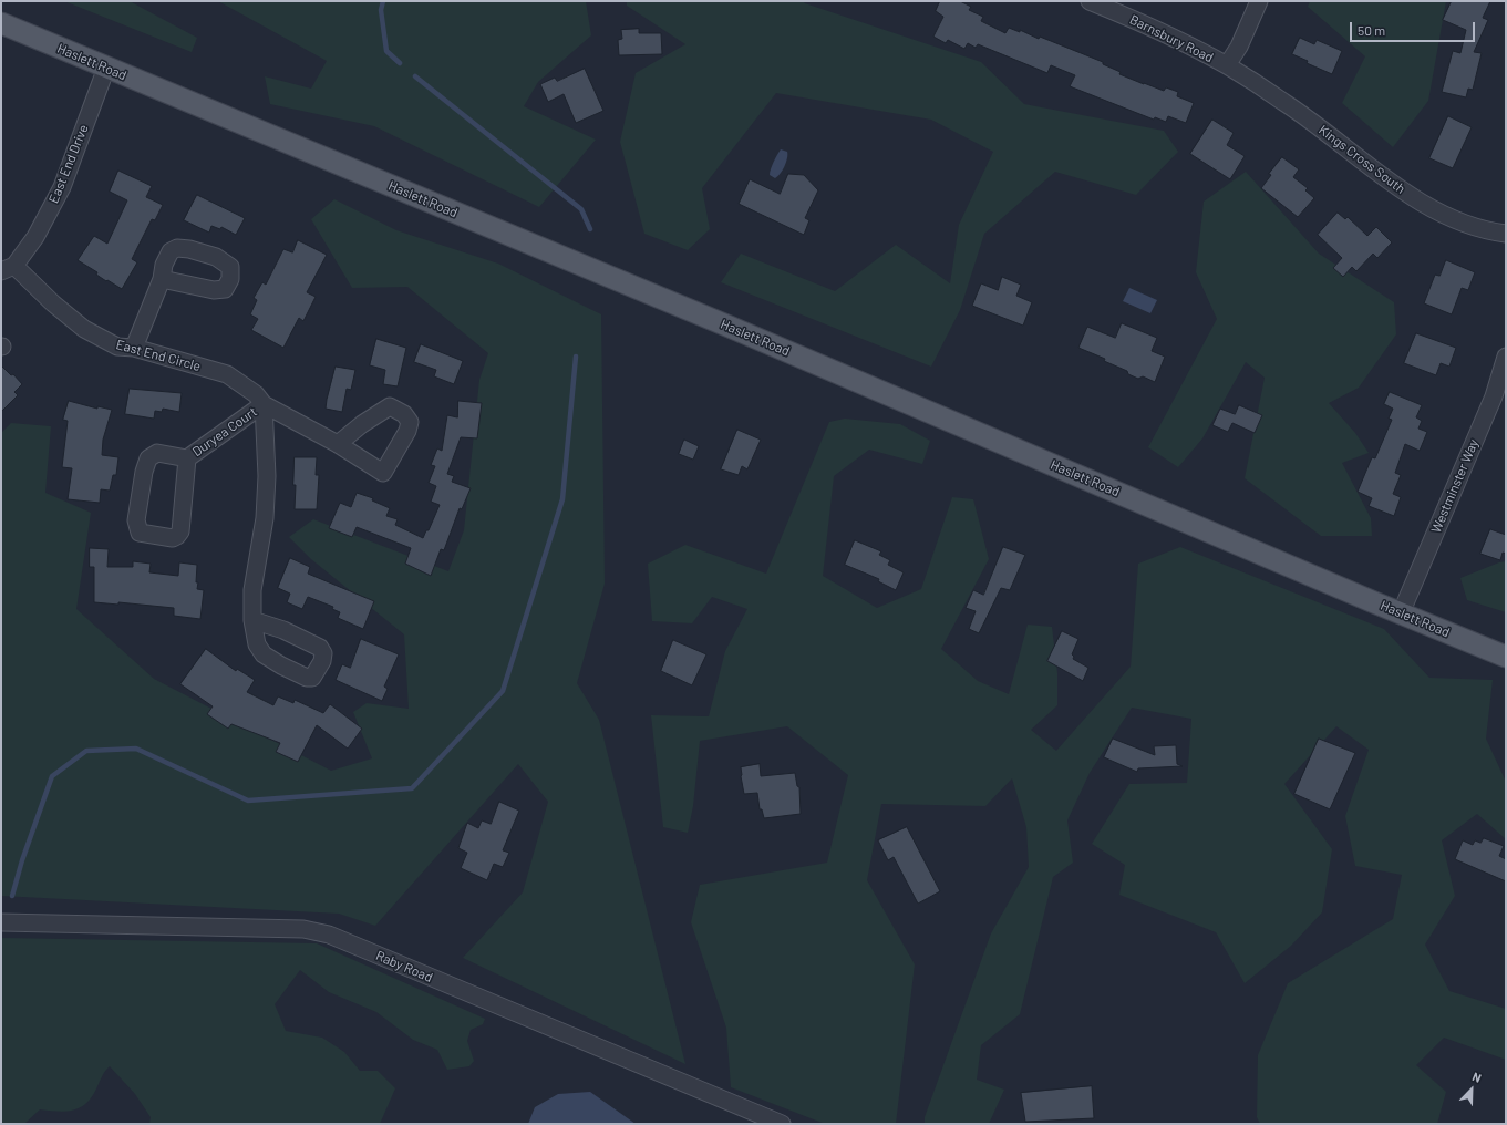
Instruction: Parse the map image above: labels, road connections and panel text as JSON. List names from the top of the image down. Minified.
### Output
{"streets":{"main road":["Haslett Road"],"street":["Barnsbury Road","Kings Cross South","East End Drive","East End Circle","Duryea Court","Westminster Way","Raby Road"]},"crossings":[["Barnsbury Road","Kings Cross South"],["Haslett Road","East End Drive"],["Haslett Road","Westminster Way"],["East End Drive","East End Circle"],["East End Circle","Duryea Court"]],"scale_bar":"50 m","north":"top right"}
